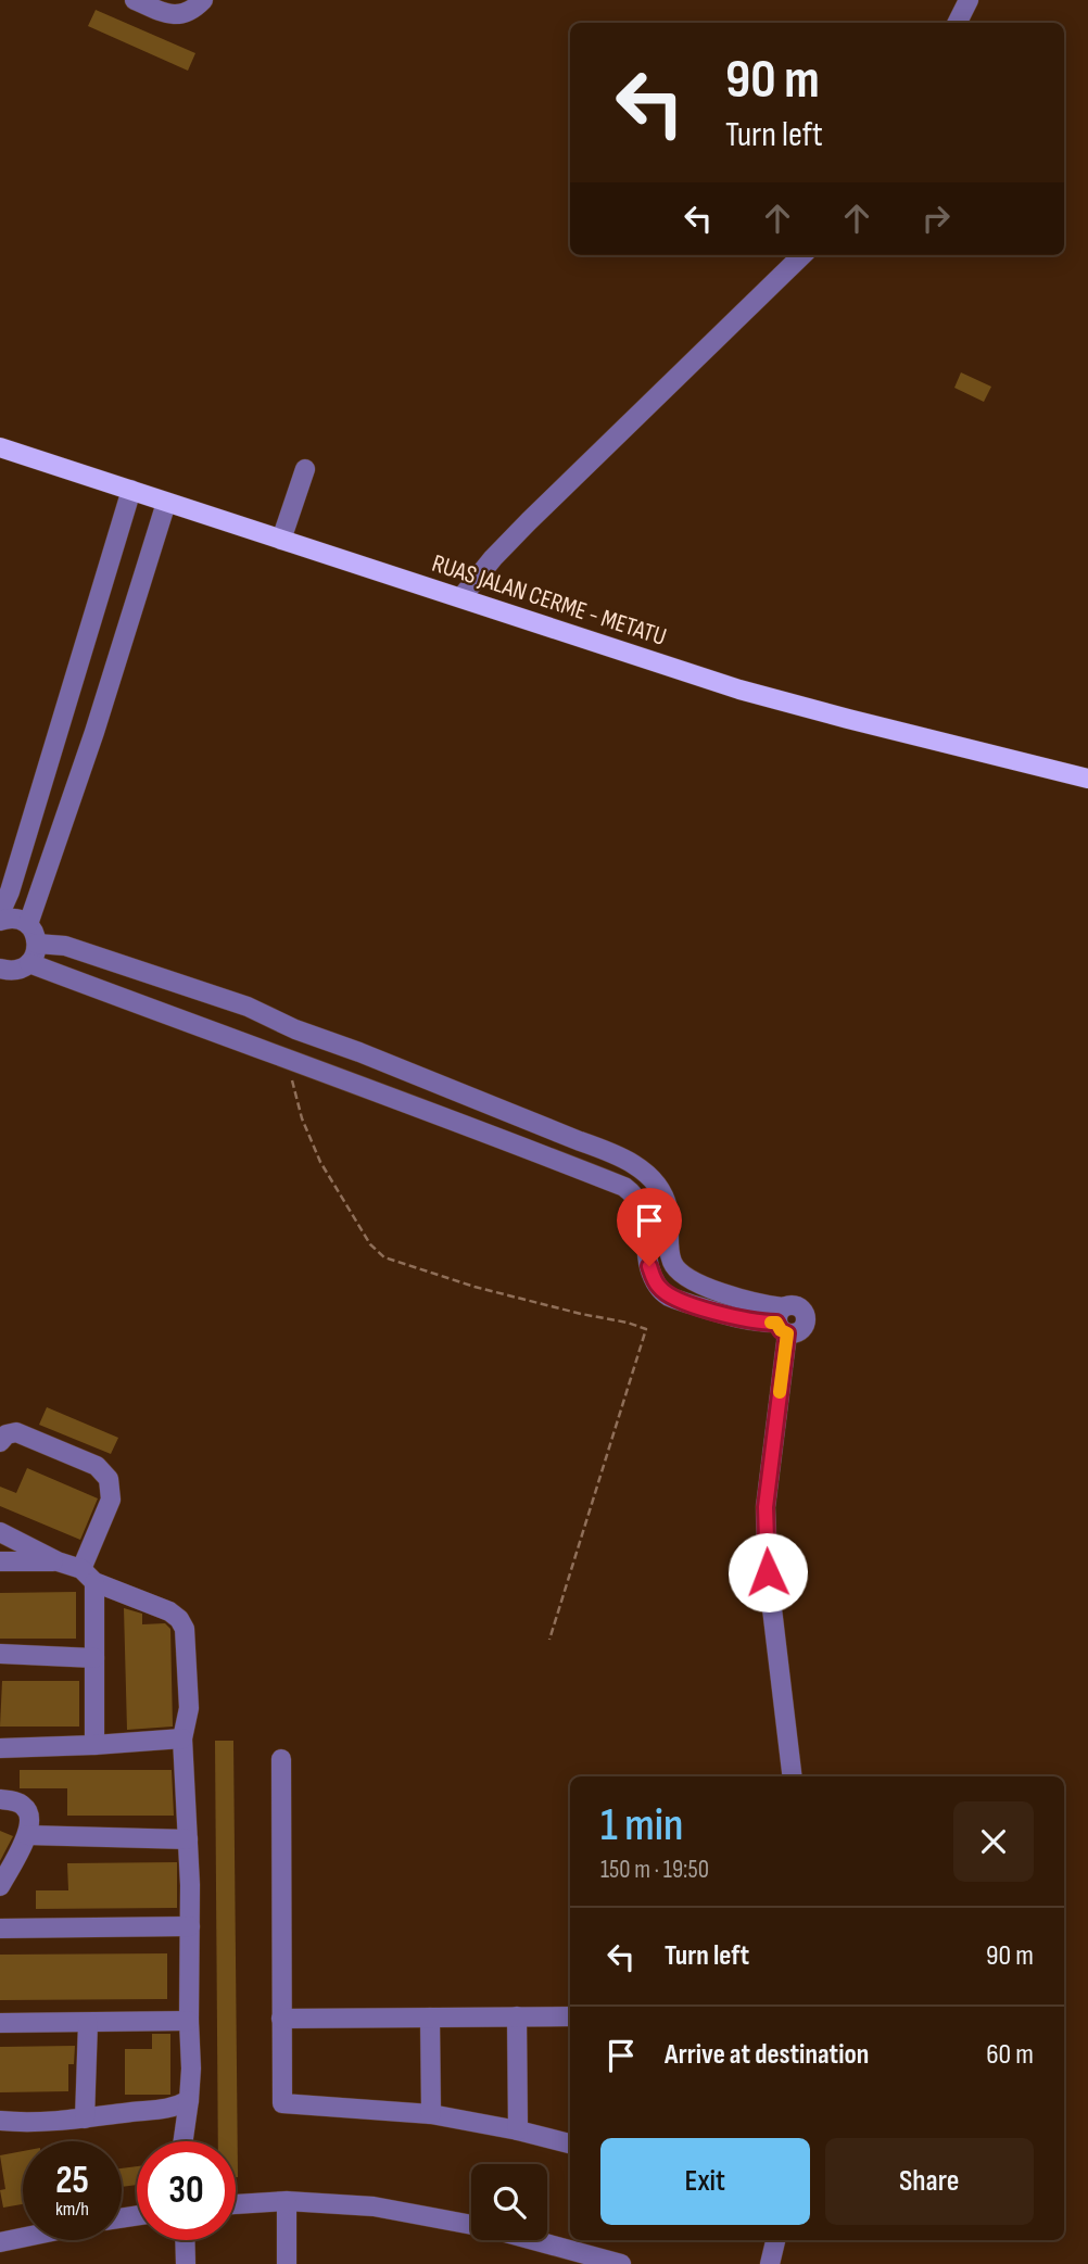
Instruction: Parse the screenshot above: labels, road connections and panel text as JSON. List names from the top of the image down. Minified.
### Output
{"streets":{"main road":["RUAS JALAN CERME - METATU"]},"page":{"turn":["90 m","Turn left"],"heading":["1 min","150 m · 19:50"],"list":[{"name":"Turn left","value":"90 m"},{"name":"Arrive at destination","value":"60 m"}],"buttons":["Exit","Share"],"speed":"25 km/h","limit":"30"}}
